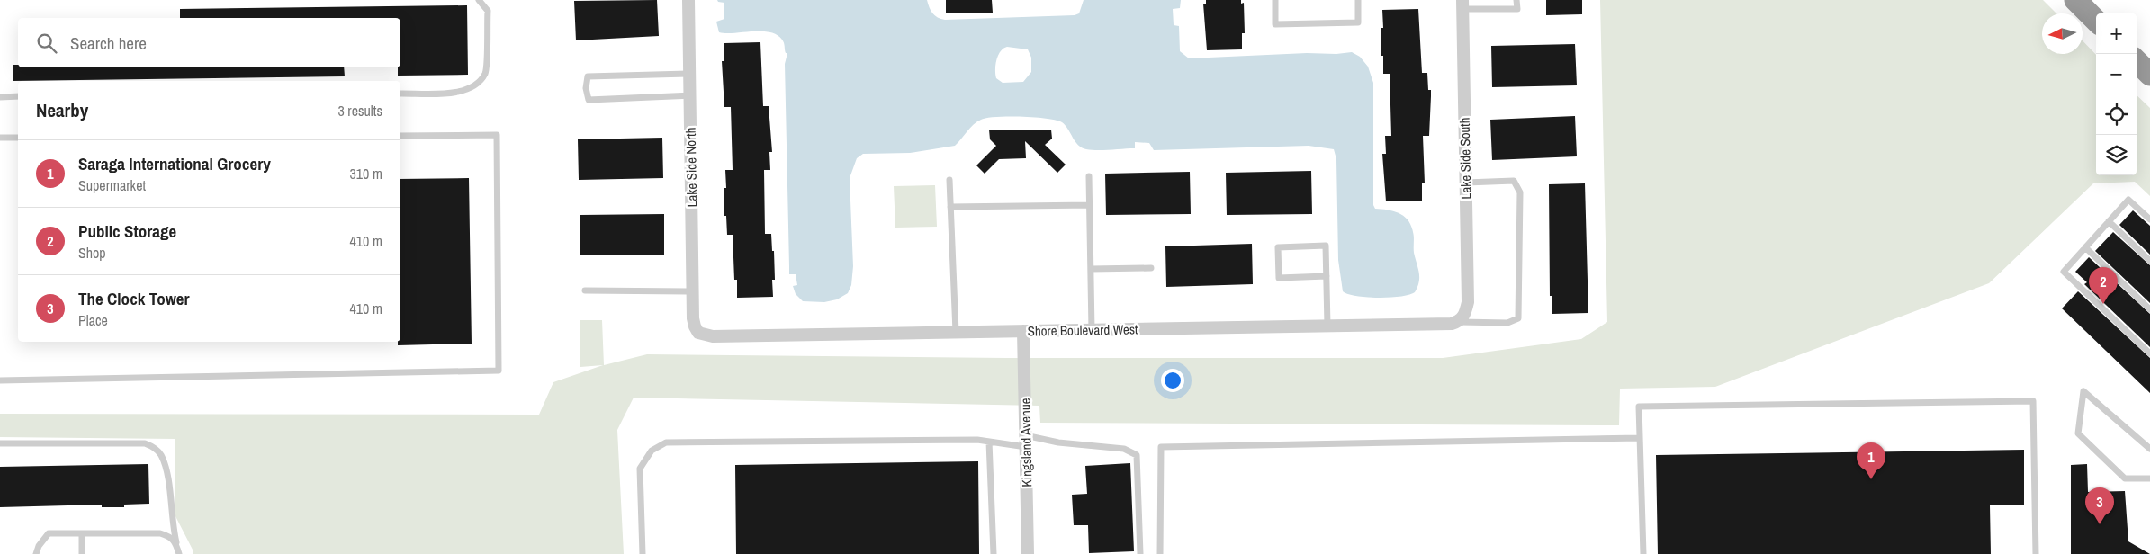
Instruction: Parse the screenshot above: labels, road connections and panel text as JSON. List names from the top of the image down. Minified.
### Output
{"streets":{"street":["Lake Side South","Lake Side North","Shore Boulevard West","Kingsland Avenue"]},"crossings":[["Lake Side South","Shore Boulevard West"],["Lake Side North","Shore Boulevard West"],["Shore Boulevard West","Kingsland Avenue"]],"north":"left","page":{"map_buttons":["+","−"],"search":"Search here","heading":["Nearby","3 results"],"list":[{"mark":"1","name":"Saraga International Grocery","note":"Supermarket","value":"310 m"},{"mark":"2","name":"Public Storage","note":"Shop","value":"410 m"},{"mark":"3","name":"The Clock Tower","note":"Place","value":"410 m"}],"pins":["2","1","3"]}}
